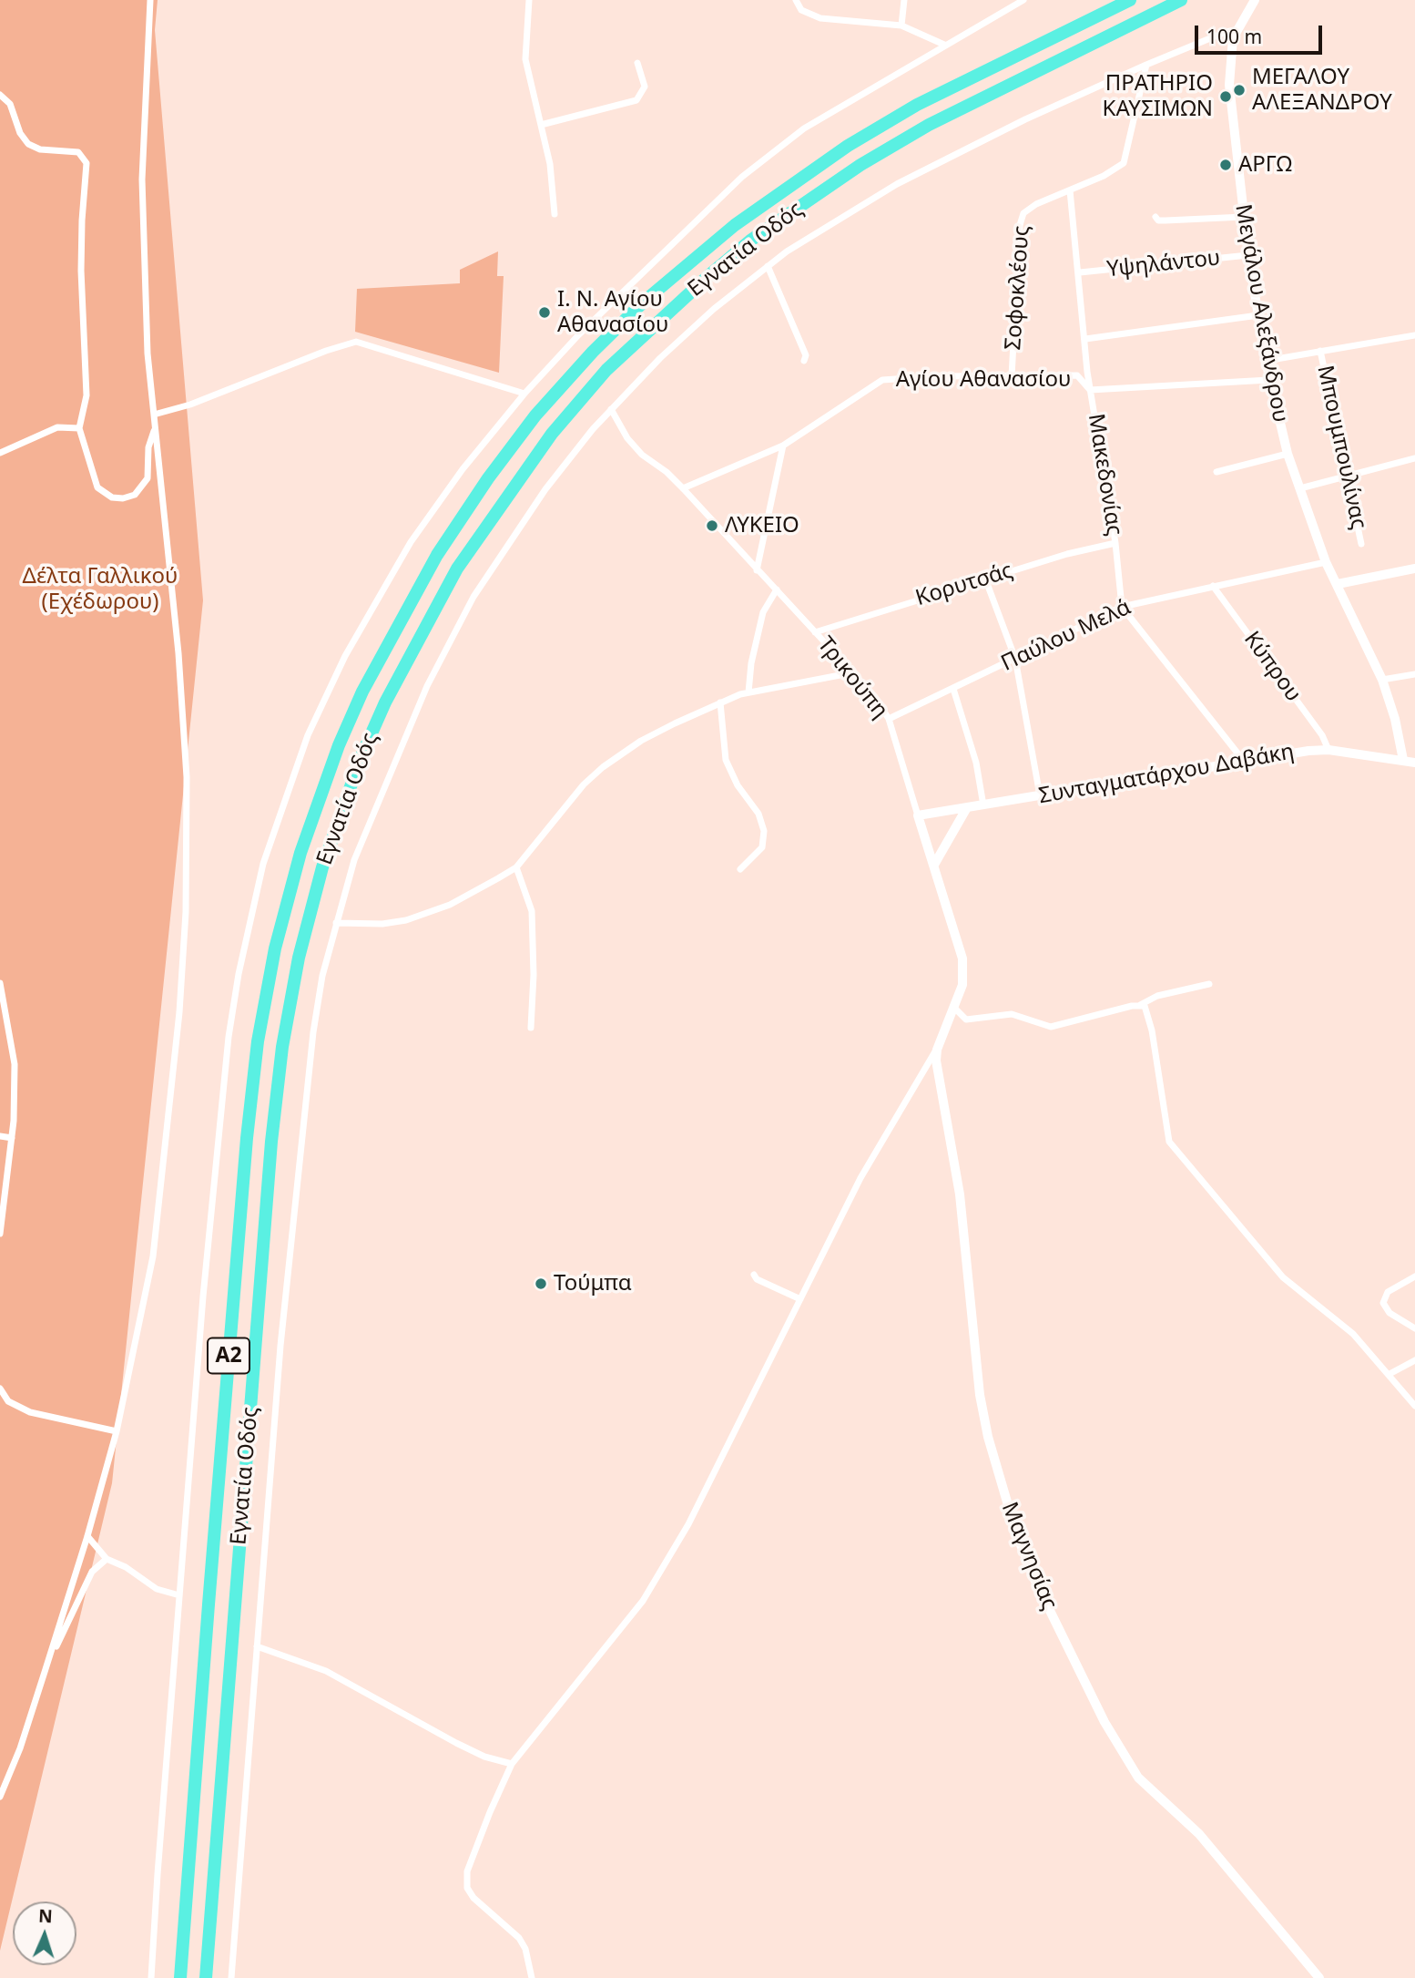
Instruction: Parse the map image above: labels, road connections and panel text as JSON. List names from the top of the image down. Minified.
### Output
{"streets":{"highway":["Εγνατία Οδός","Α2"],"street":["Υψηλάντου","Σοφοκλέους","Μεγάλου Αλεξάνδρου","Αγίου Αθανασίου","Μπουμπουλίνας","Μακεδονίας","Κορυτσάς","Παύλου Μελά","Κύπρου","Τρικούπη","Συνταγματάρχου Δαβάκη","Μαγνησίας"]},"crossings":[["Υψηλάντου","Μεγάλου Αλεξάνδρου"],["Υψηλάντου","Μακεδονίας"],["Σοφοκλέους","Αγίου Αθανασίου"],["Σοφοκλέους","Μακεδονίας"],["Μεγάλου Αλεξάνδρου","Αγίου Αθανασίου"],["Μεγάλου Αλεξάνδρου","Παύλου Μελά"],["Μεγάλου Αλεξάνδρου","Συνταγματάρχου Δαβάκη"],["Αγίου Αθανασίου","Μακεδονίας"],["Αγίου Αθανασίου","Τρικούπη"],["Μακεδονίας","Κορυτσάς"],["Μακεδονίας","Παύλου Μελά"],["Κορυτσάς","Τρικούπη"],["Παύλου Μελά","Κύπρου"],["Παύλου Μελά","Τρικούπη"],["Κύπρου","Συνταγματάρχου Δαβάκη"],["Τρικούπη","Συνταγματάρχου Δαβάκη"],["Τρικούπη","Μαγνησίας"]],"parks":["Δέλτα Γαλλικού (Εχέδωρου)"],"places":["ΜΕΓΑΛΟΥ ΑΛΕΞΑΝΔΡΟΥ","ΠΡΑΤΗΡΙΟ ΚΑΥΣΙΜΩΝ","ΑΡΓΩ","Ι. Ν. Αγίου Αθανασίου","ΛΥΚΕΙΟ","Τούμπα"],"scale_bar":"100 m","north":"top"}
